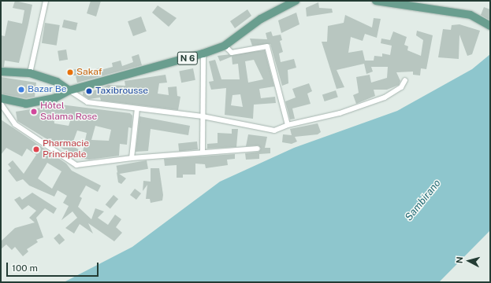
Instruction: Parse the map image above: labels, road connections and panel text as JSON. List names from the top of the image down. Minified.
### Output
{"streets":{"main road":["N 6"]},"water":["Sambirano"],"places":["Sakaf","Bazar Be","Taxibrousse","Hôtel Salama Rose","Pharmacie Principale"],"scale_bar":"100 m","north":"left"}
